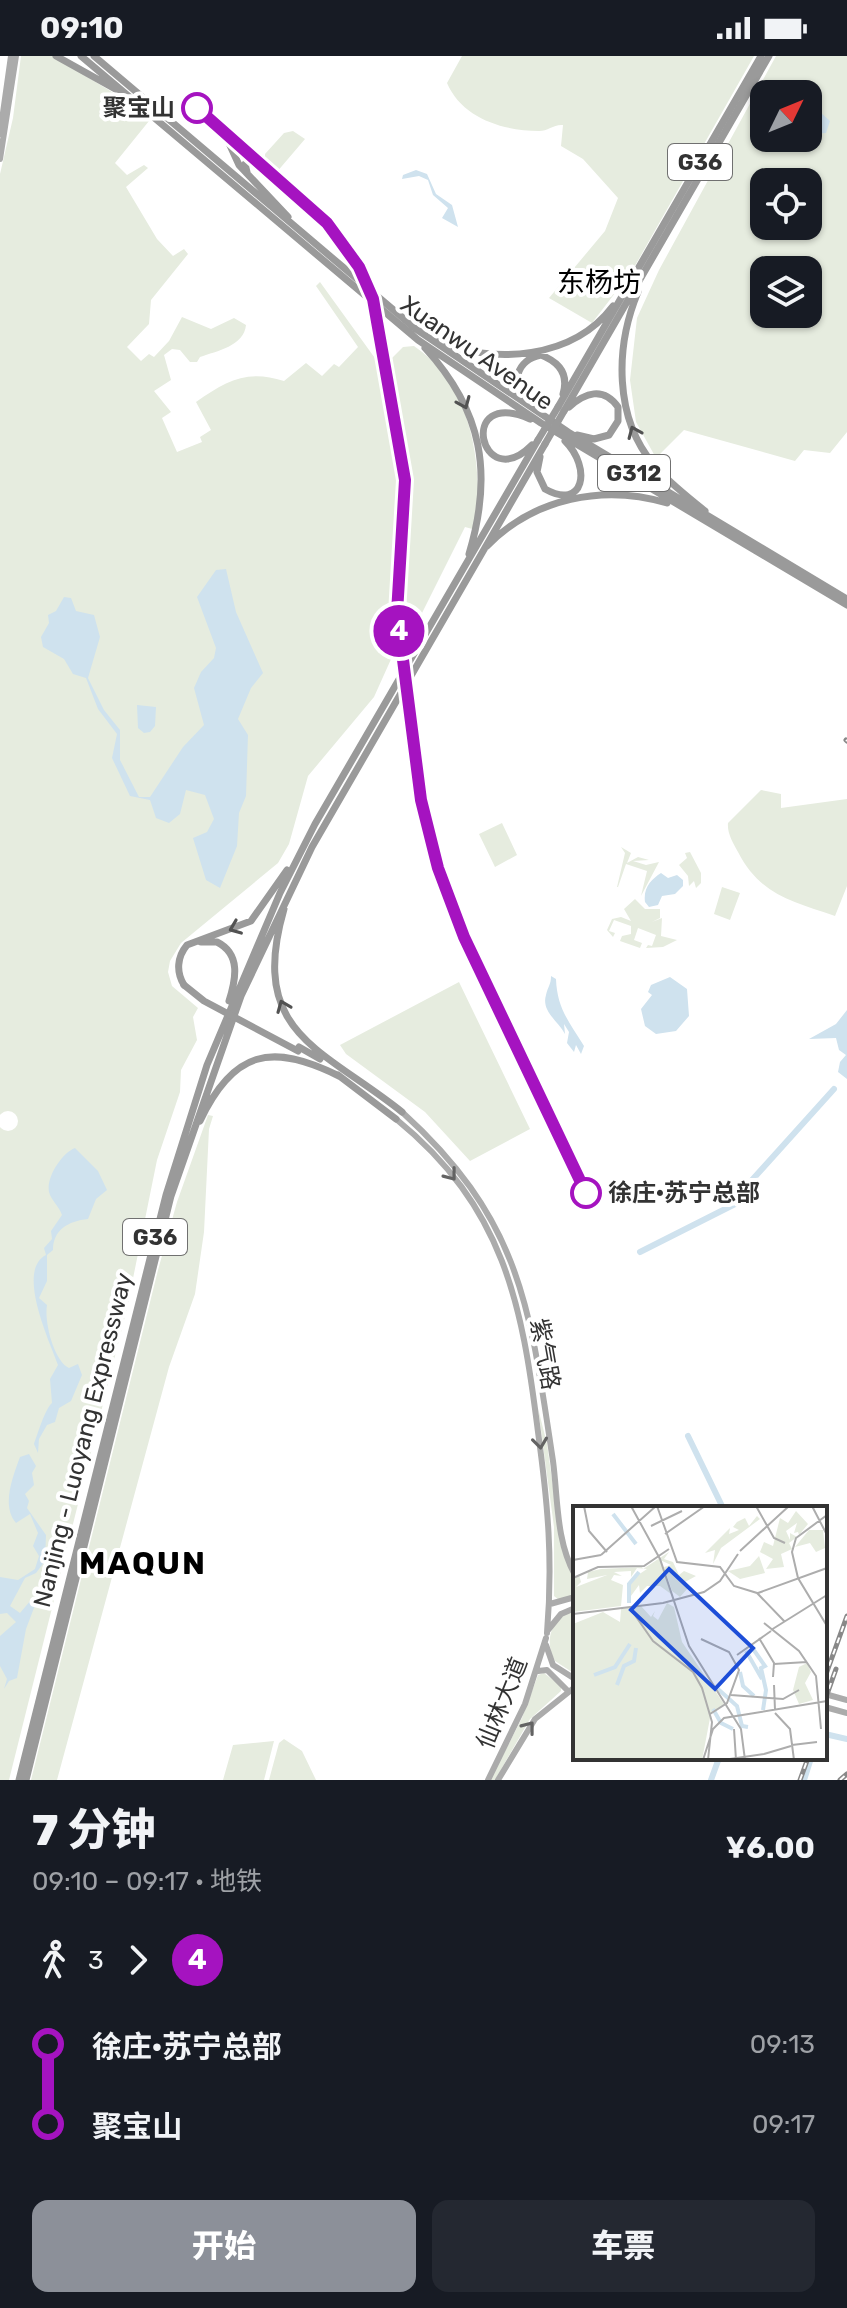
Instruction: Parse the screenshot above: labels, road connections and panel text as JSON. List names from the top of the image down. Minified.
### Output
{"streets":{"highway":["G36","Xuanwu Avenue","G312","Nanjing - Luoyang Expressway"],"main road":["紫气路","仙林大道"]},"crossings":[["Xuanwu Avenue","Nanjing - Luoyang Expressway"],["紫气路","仙林大道"]],"districts":["东杨坊","MAQUN"],"places":["聚宝山","徐庄·苏宁总部"],"lines":["metro line 4"],"north":"top right","page":{"status":"09:10","on_map":"4","heading":["7 分钟","09:10 – 09:17 · 地铁","¥6.00"],"legs":["3","4"],"list":[{"name":"徐庄·苏宁总部","value":"09:13"},{"name":"聚宝山","value":"09:17"}],"buttons":["开始","车票"]}}
